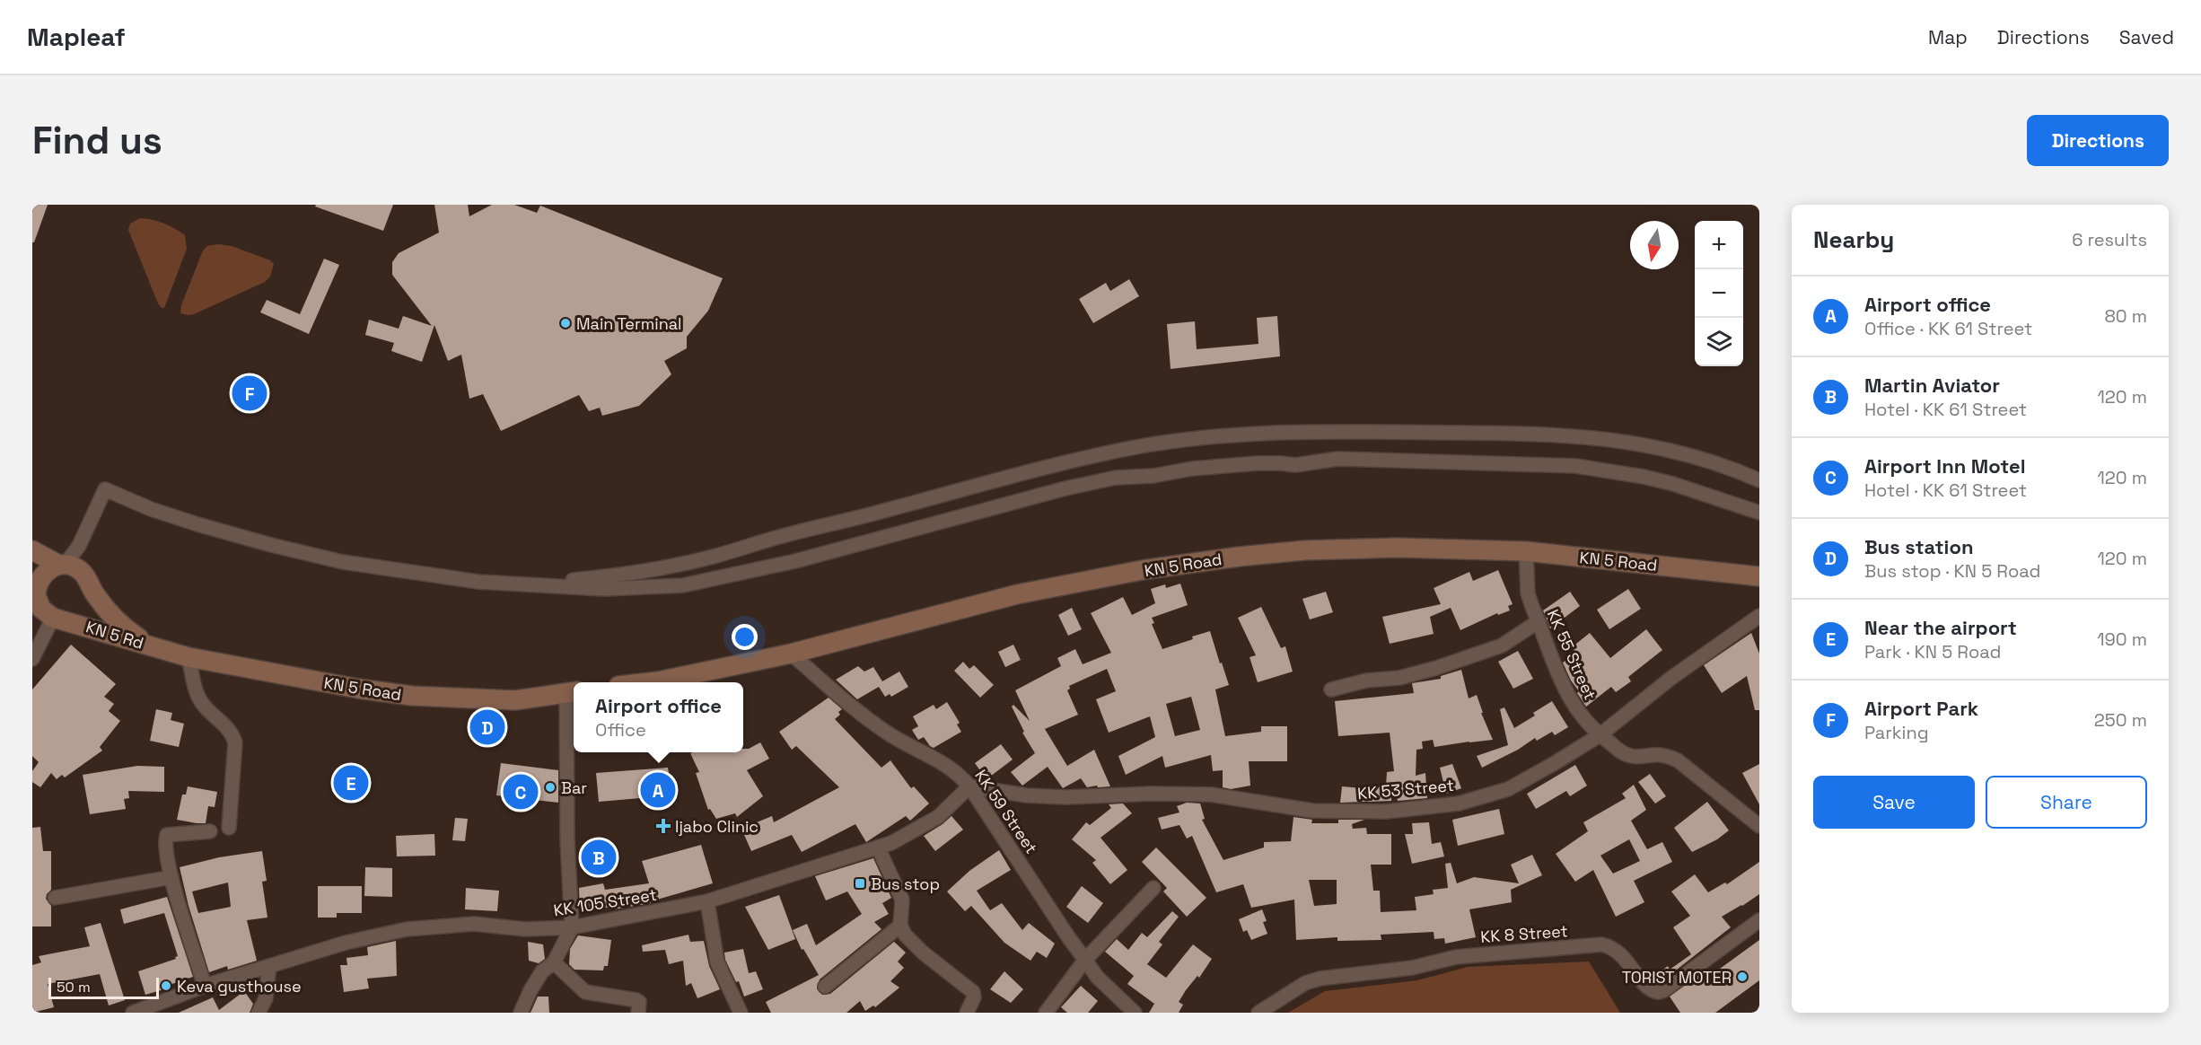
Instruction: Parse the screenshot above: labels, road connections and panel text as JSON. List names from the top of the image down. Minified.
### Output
{"streets":{"main road":["KN 5 Road","KN 5 Rd"],"street":["KK 55 Street","KK 53 Street","KK 59 Street","KK 105 Street","KK 8 Street"]},"crossings":[["KN 5 Road","KN 5 Rd"],["KN 5 Road","KK 55 Street"],["KN 5 Road","KK 59 Street"],["KK 55 Street","KK 53 Street"],["KK 53 Street","KK 59 Street"],["KK 53 Street","KK 105 Street"],["KK 59 Street","KK 105 Street"]],"places":{"other":["Main Terminal","Bar","TORIST MOTER","Keva gusthouse"],"health":["Ijabo Clinic"],"transit":["Bus stop"]},"scale_bar":"50 m","north":"bottom","page":{"header":"Mapleaf","nav":["Map","Directions","Saved"],"buttons":["Directions",["Save","Share"]],"title":"Find us","heading":["Nearby","6 results"],"map_buttons":["+","−"],"list":[{"mark":"A","name":"Airport office","note":"Office · KK 61 Street","value":"80 m"},{"mark":"B","name":"Martin Aviator","note":"Hotel · KK 61 Street","value":"120 m"},{"mark":"C","name":"Airport Inn Motel","note":"Hotel · KK 61 Street","value":"120 m"},{"mark":"D","name":"Bus station","note":"Bus stop · KN 5 Road","value":"120 m"},{"mark":"E","name":"Near the airport","note":"Park · KN 5 Road","value":"190 m"},{"mark":"F","name":"Airport Park","note":"Parking","value":"250 m"}],"pins":["F","D","E","A","C","B"],"popup":["Airport office","Office"],"scale":"50 m"}}
